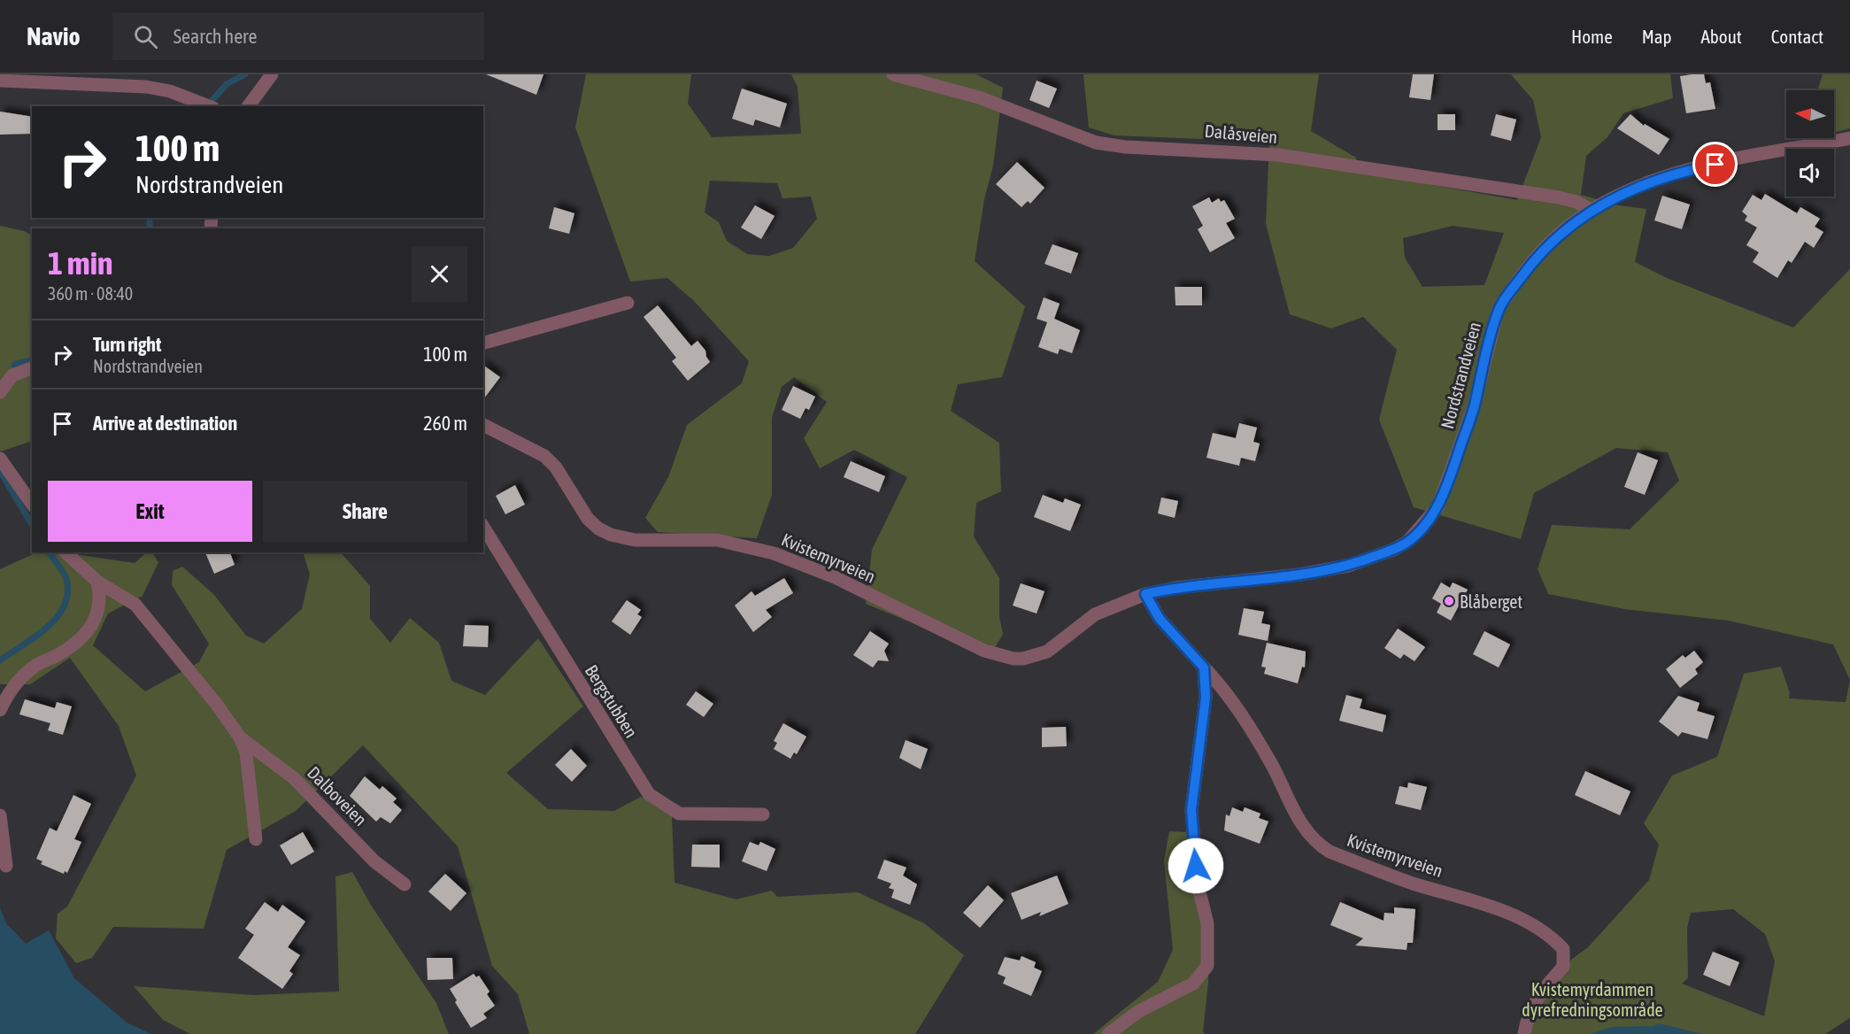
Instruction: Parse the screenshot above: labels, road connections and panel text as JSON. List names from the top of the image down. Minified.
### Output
{"streets":{"street":["Dalåsveien","Nordstrandveien","Kvistemyrveien","Bergstubben","Dalboveien"]},"crossings":[["Dalåsveien","Nordstrandveien"],["Nordstrandveien","Kvistemyrveien"]],"parks":["Kvistemyrdammen dyrefredningsområde"],"places":["Blåberget"],"north":"left","page":{"header":"Navio","search":"Search here","nav":["Home","Map","About","Contact"],"turn":["100 m","Nordstrandveien"],"heading":["1 min","360 m · 08:40"],"list":[{"name":"Turn right","note":"Nordstrandveien","value":"100 m"},{"name":"Arrive at destination","value":"260 m"}],"buttons":["Exit","Share"]}}
